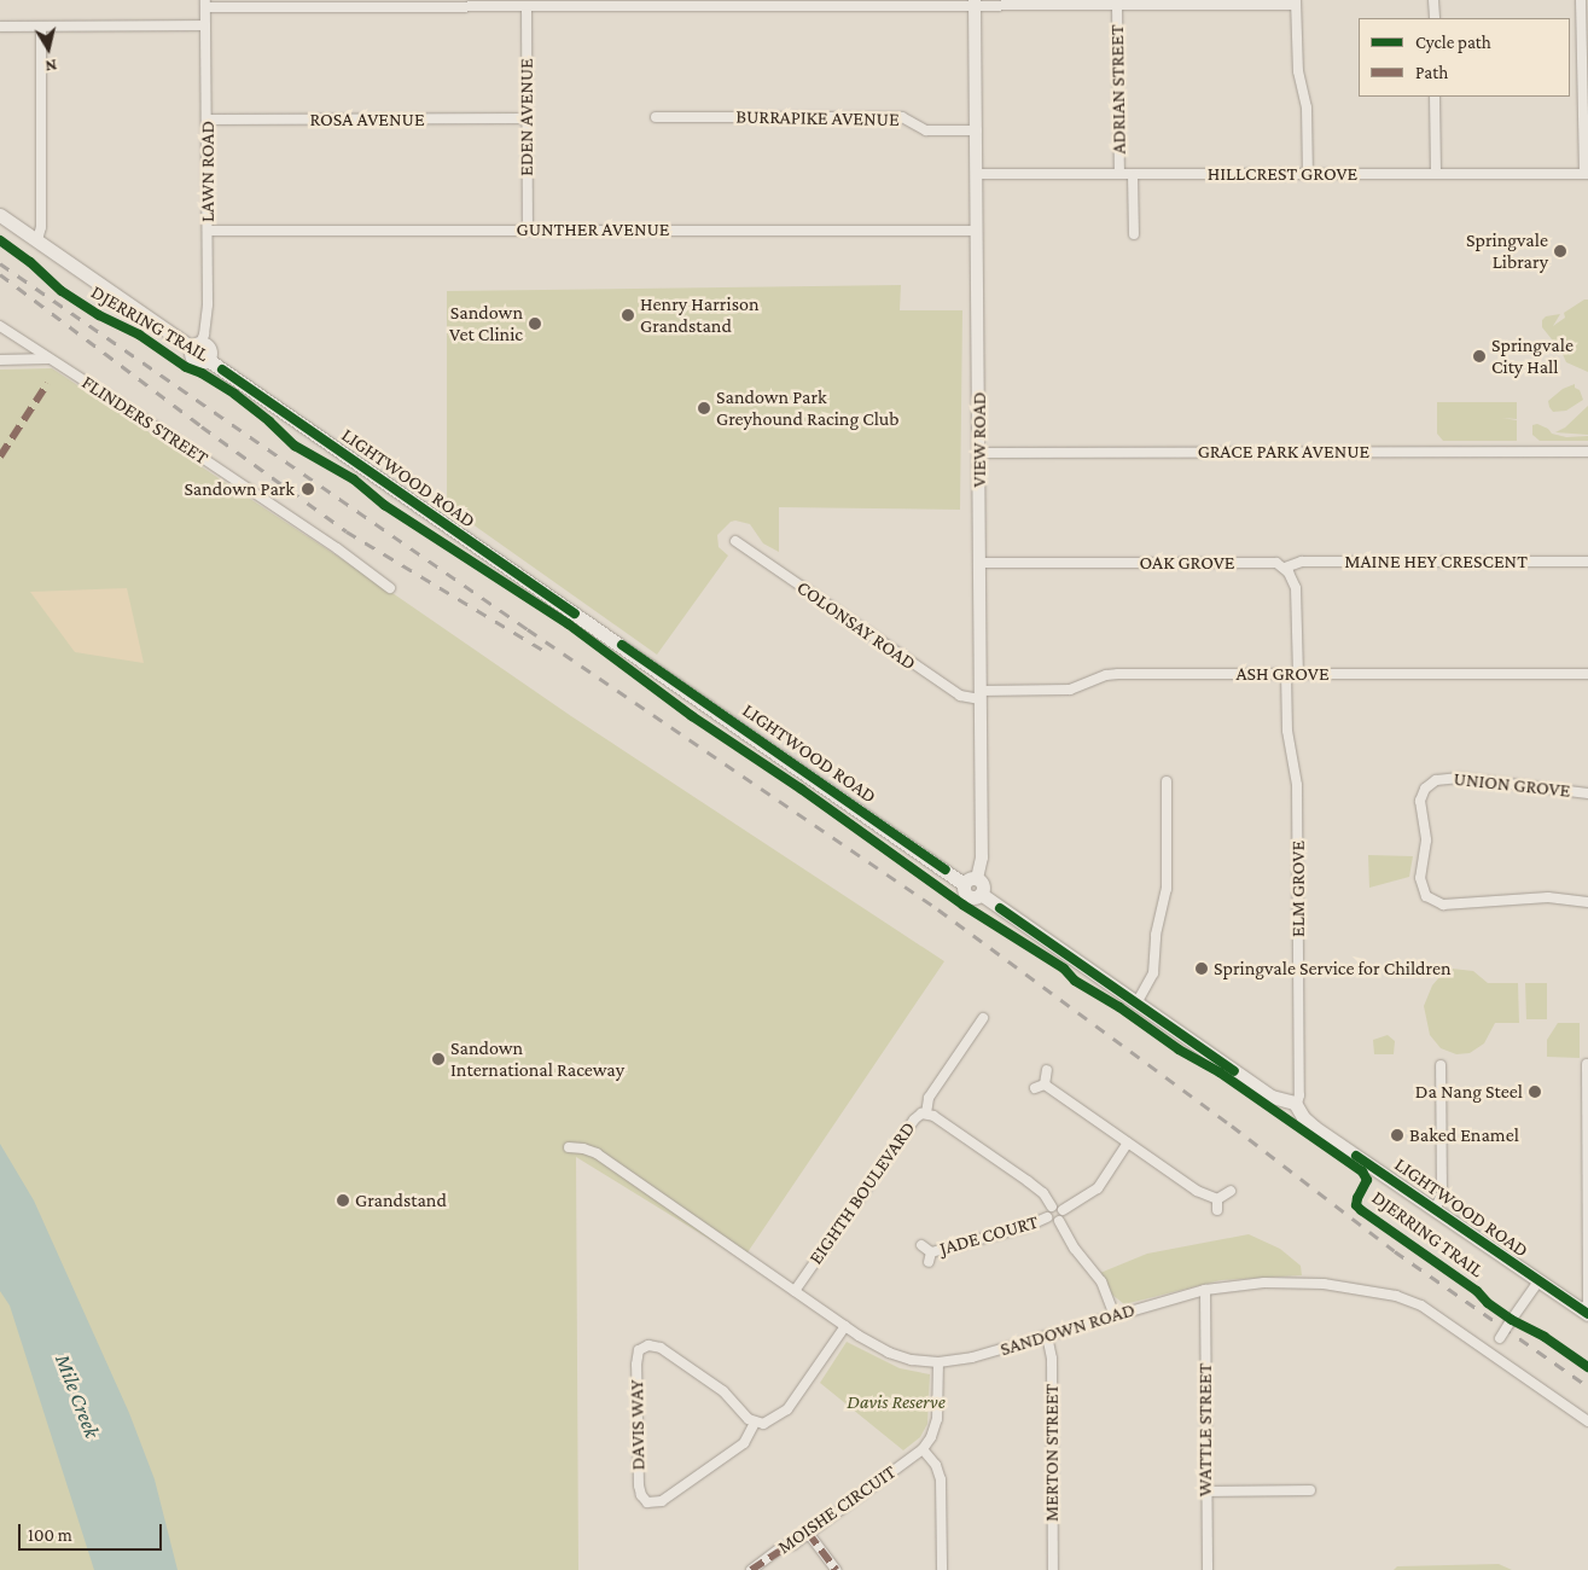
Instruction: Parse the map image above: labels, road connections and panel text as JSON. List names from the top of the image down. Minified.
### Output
{"streets":{"main road":["LIGHTWOOD ROAD"],"street":["ADRIAN STREET","EDEN AVENUE","BURRAPIKE AVENUE","ROSA AVENUE","LAWN ROAD","HILLCREST GROVE","GUNTHER AVENUE","FLINDERS STREET","VIEW ROAD","GRACE PARK AVENUE","MAINE HEY CRESCENT","OAK GROVE","COLONSAY ROAD","ASH GROVE","UNION GROVE","ELM GROVE","EIGHTH BOULEVARD","JADE COURT","SANDOWN ROAD","DAVIS WAY","WATTLE STREET","MERTON STREET","MOISHE CIRCUIT"],"cycle path":["DJERRING TRAIL"]},"crossings":[["ADRIAN STREET","HILLCREST GROVE"],["EDEN AVENUE","ROSA AVENUE"],["EDEN AVENUE","GUNTHER AVENUE"],["BURRAPIKE AVENUE","VIEW ROAD"],["ROSA AVENUE","LAWN ROAD"],["LAWN ROAD","GUNTHER AVENUE"],["LAWN ROAD","LIGHTWOOD ROAD"],["HILLCREST GROVE","VIEW ROAD"],["GUNTHER AVENUE","VIEW ROAD"],["VIEW ROAD","GRACE PARK AVENUE"],["VIEW ROAD","LIGHTWOOD ROAD"],["VIEW ROAD","OAK GROVE"],["VIEW ROAD","COLONSAY ROAD"],["VIEW ROAD","ASH GROVE"],["LIGHTWOOD ROAD","ELM GROVE"],["MAINE HEY CRESCENT","OAK GROVE"],["COLONSAY ROAD","ASH GROVE"],["ASH GROVE","ELM GROVE"],["EIGHTH BOULEVARD","JADE COURT"],["EIGHTH BOULEVARD","SANDOWN ROAD"],["SANDOWN ROAD","WATTLE STREET"],["SANDOWN ROAD","MERTON STREET"],["SANDOWN ROAD","MOISHE CIRCUIT"]],"water":["Mile Creek"],"parks":["Davis Reserve"],"places":["Springvale Library","Henry Harrison Grandstand","Sandown Vet Clinic","Springvale City Hall","Sandown Park Greyhound Racing Club","Sandown Park","Springvale Service for Children","Sandown International Raceway","Da Nang Steel","Baked Enamel","Grandstand"],"legend":["Cycle path","Path"],"scale_bar":"100 m","north":"bottom"}
